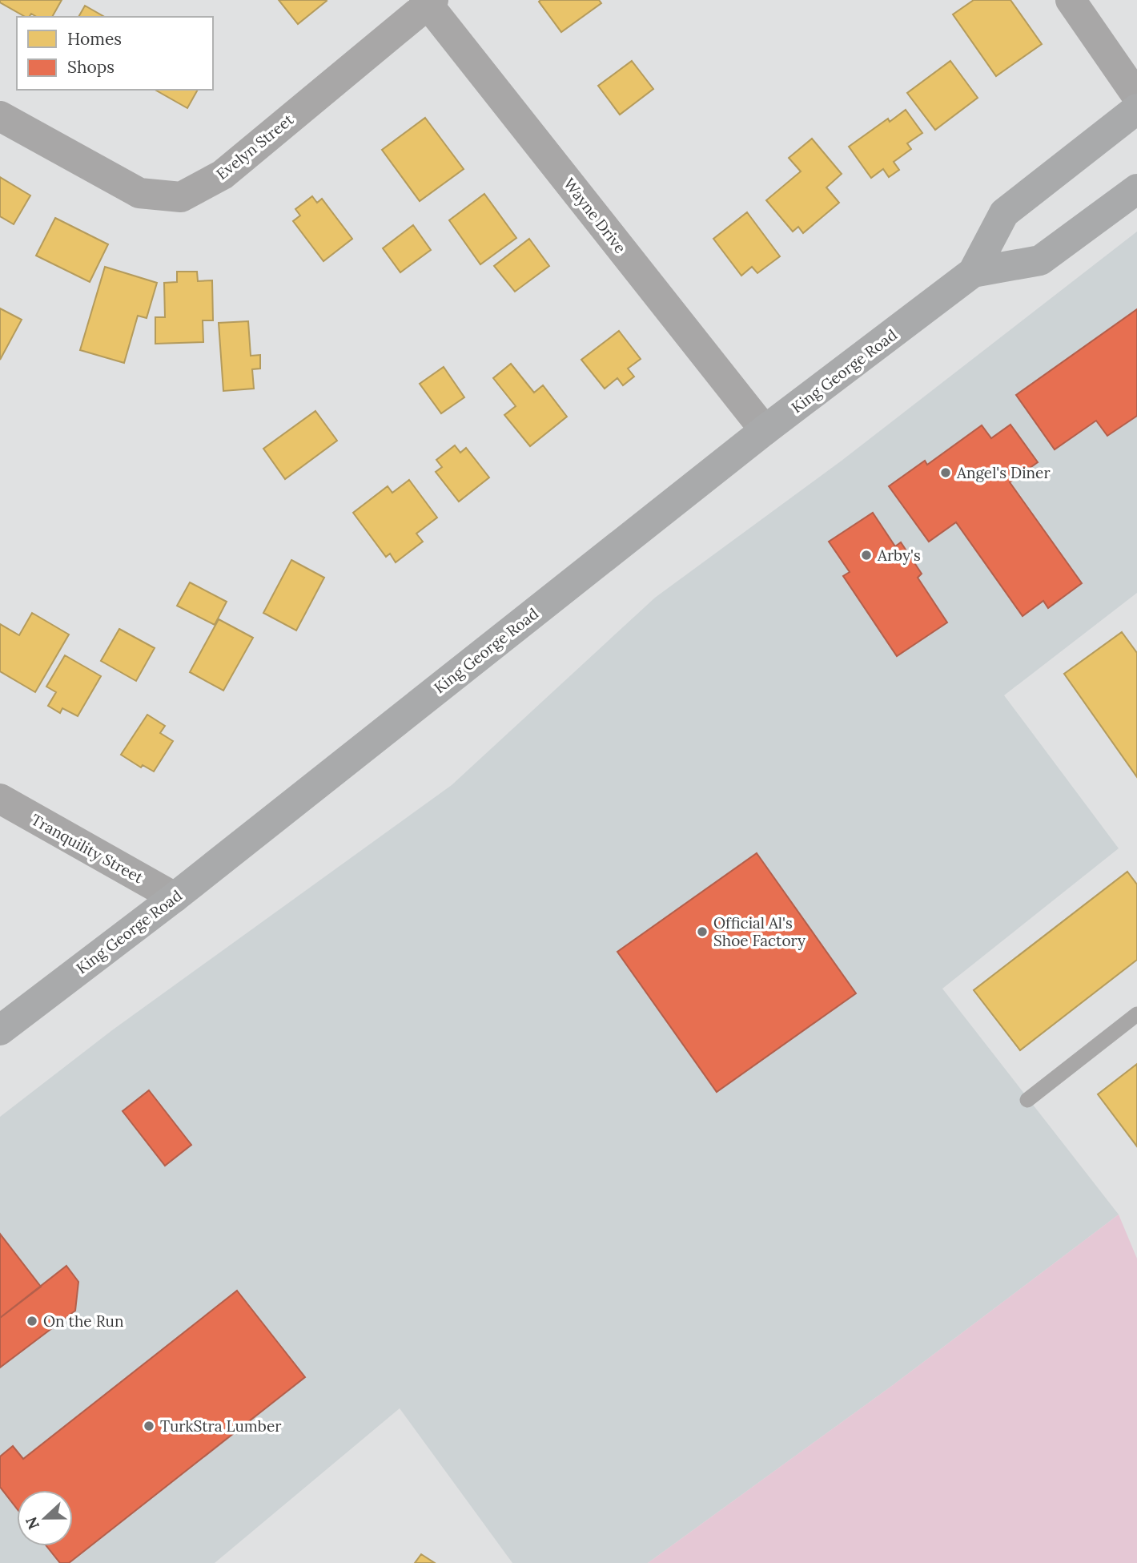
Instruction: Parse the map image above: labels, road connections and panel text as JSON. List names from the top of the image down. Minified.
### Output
{"streets":{"main road":["King George Road"],"street":["Evelyn Street","Wayne Drive","Tranquility Street"]},"crossings":[["Evelyn Street","Wayne Drive"],["Wayne Drive","King George Road"],["King George Road","Tranquility Street"]],"places":["Angel's Diner","Arby's","Official Al's Shoe Factory","On the Run","TurkStra Lumber"],"legend":["Homes","Shops"],"north":"left"}
